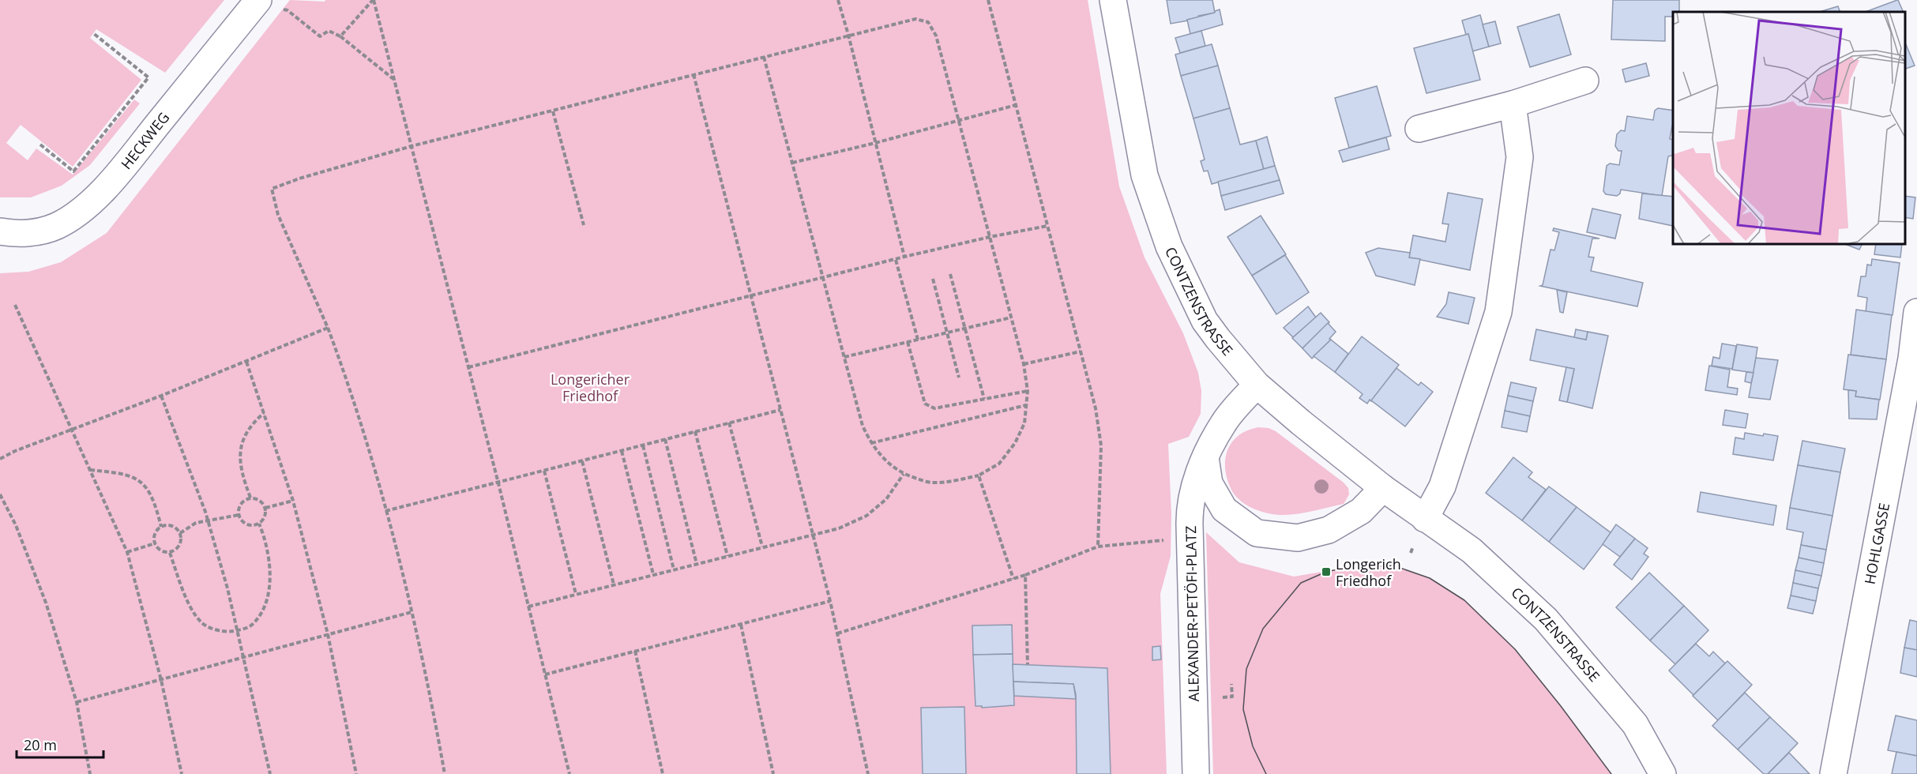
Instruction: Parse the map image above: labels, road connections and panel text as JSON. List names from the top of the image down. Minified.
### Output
{"streets":{"street":["HECKWEG","CONTZENSTRASSE","HOHLGASSE","ALEXANDER-PETÖFI-PLATZ"]},"crossings":[["CONTZENSTRASSE","ALEXANDER-PETÖFI-PLATZ"]],"parks":["Longericher Friedhof"],"places":{"transit":["Longerich Friedhof"]},"scale_bar":"20 m"}
